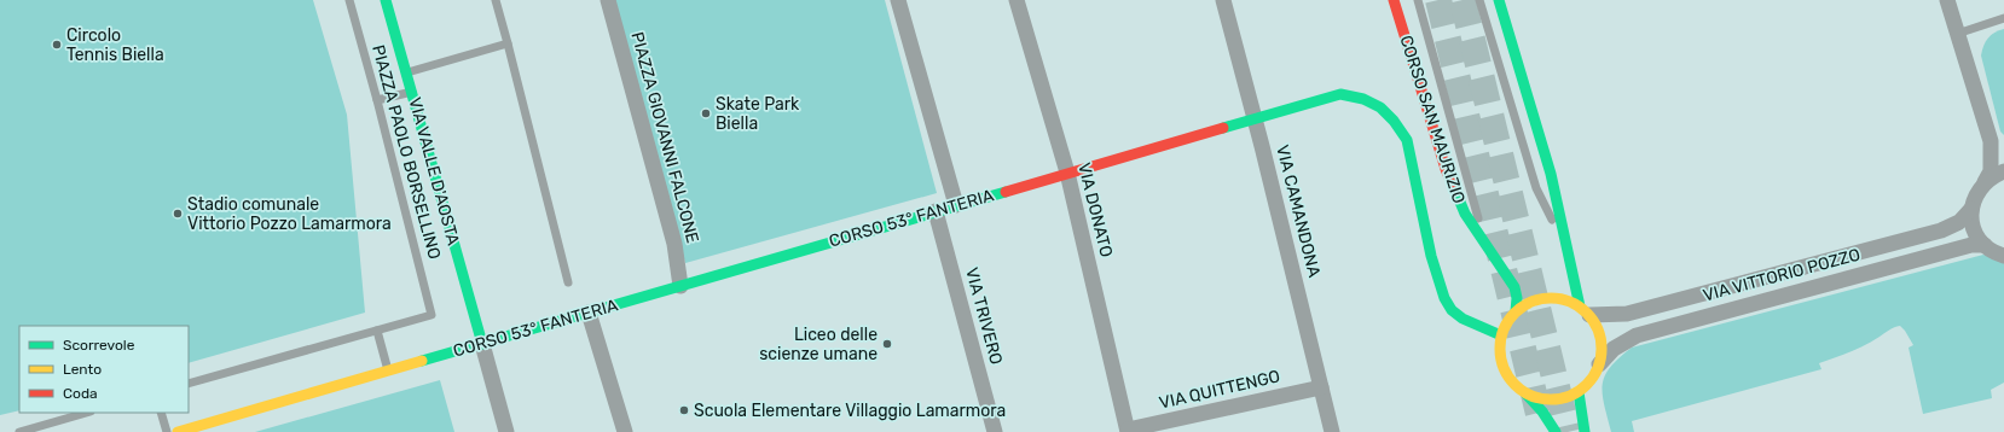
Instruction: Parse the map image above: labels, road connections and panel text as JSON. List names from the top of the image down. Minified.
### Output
{"streets":{"street":["CORSO SAN MAURIZIO","PIAZZA GIOVANNI FALCONE","VIA VALLE D'AOSTA","VIA DONATO","VIA CAMANDONA","CORSO 53° FANTERIA","VIA VITTORIO POZZO","VIA TRIVERO","VIA QUITTENGO"],"lane":["PIAZZA PAOLO BORSELLINO"]},"crossings":[["CORSO SAN MAURIZIO","CORSO 53° FANTERIA"],["CORSO SAN MAURIZIO","VIA VITTORIO POZZO"],["PIAZZA GIOVANNI FALCONE","CORSO 53° FANTERIA"],["VIA VALLE D'AOSTA","CORSO 53° FANTERIA"],["VIA DONATO","CORSO 53° FANTERIA"],["VIA DONATO","VIA QUITTENGO"],["VIA CAMANDONA","CORSO 53° FANTERIA"],["VIA CAMANDONA","VIA QUITTENGO"],["CORSO 53° FANTERIA","VIA VITTORIO POZZO"],["CORSO 53° FANTERIA","VIA TRIVERO"]],"places":["Circolo Tennis Biella","Skate Park Biella","Stadio comunale Vittorio Pozzo Lamarmora","Liceo delle scienze umane","Scuola Elementare Villaggio Lamarmora"],"legend":["Scorrevole","Lento","Coda"]}
